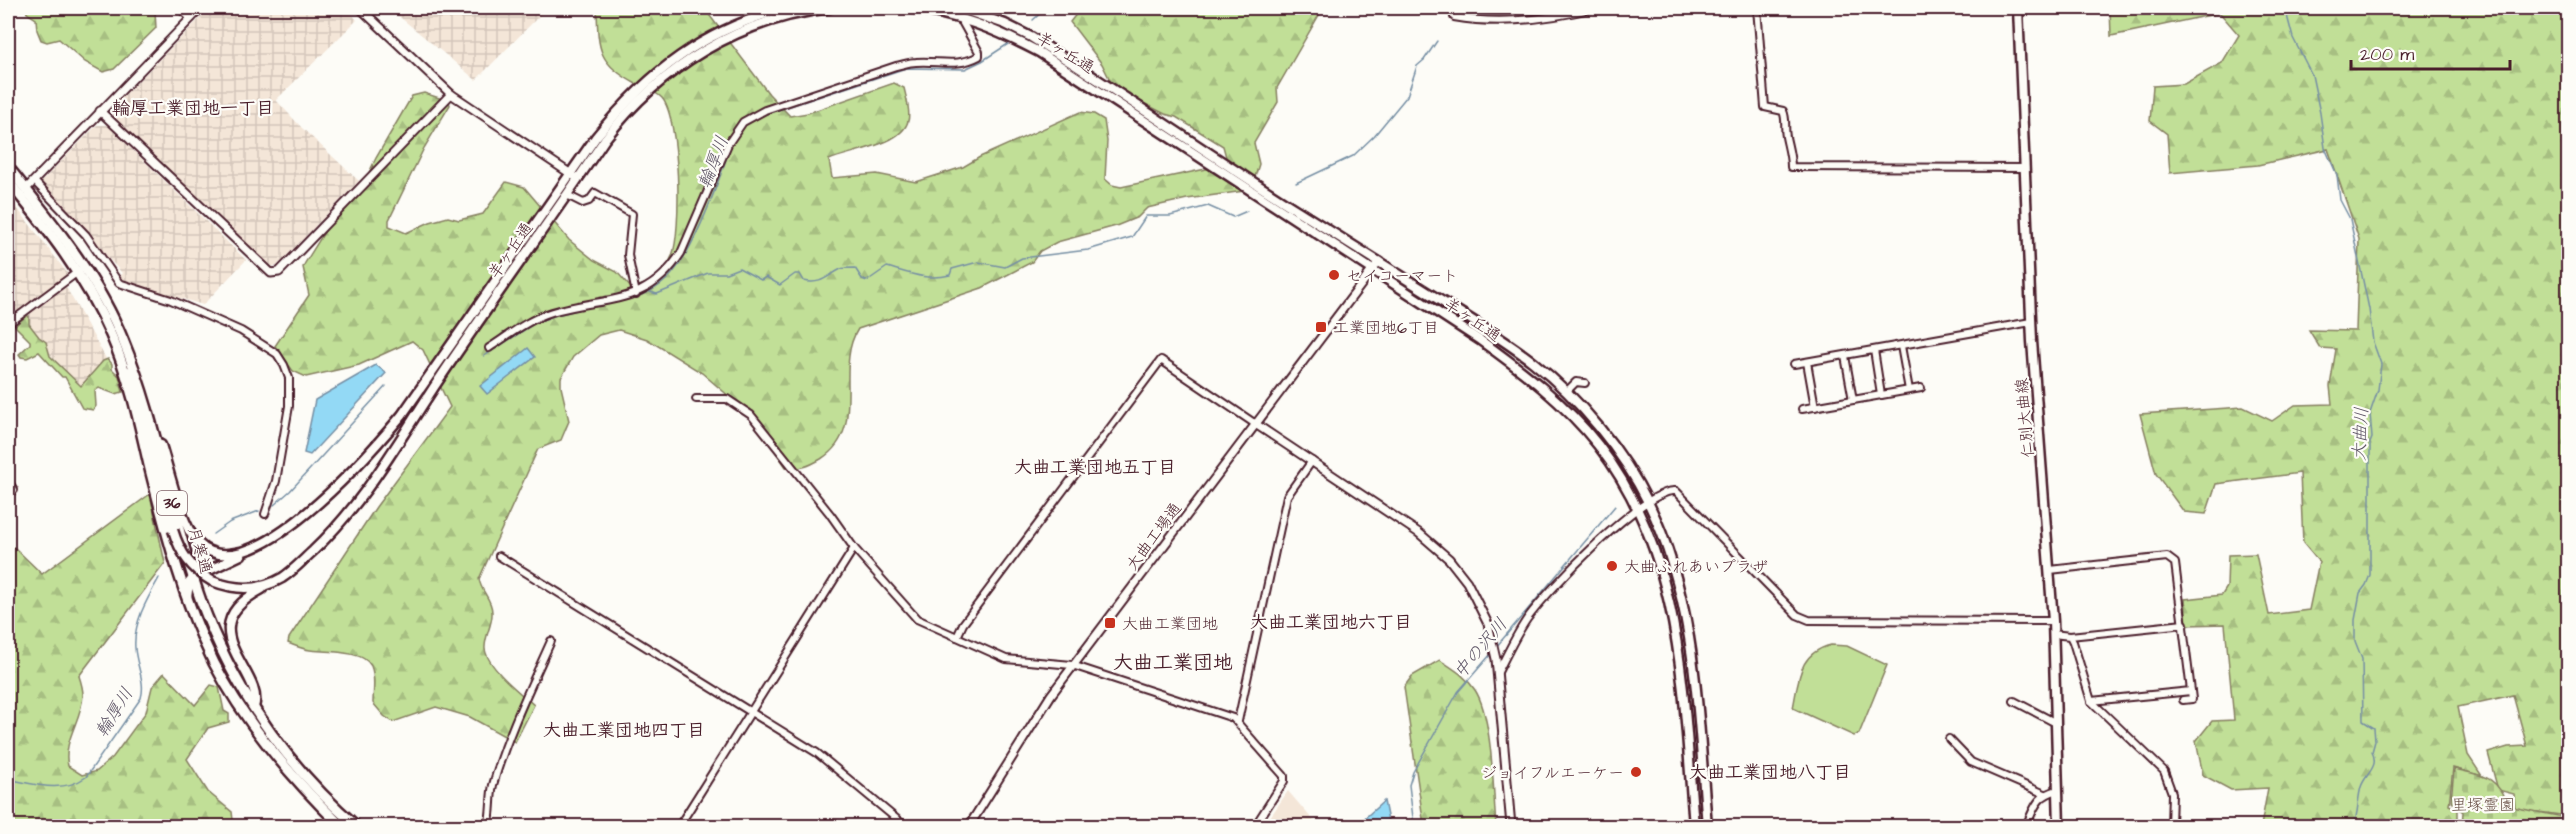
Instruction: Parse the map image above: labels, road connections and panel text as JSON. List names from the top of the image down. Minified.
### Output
{"streets":{"highway":["36","月寒通"],"main road":["羊ヶ丘通","仁別大曲線"],"street":["大曲工場通"]},"crossings":[["羊ヶ丘通","大曲工場通"],["羊ヶ丘通","月寒通"]],"districts":["輪厚工業団地一丁目","大曲工業団地五丁目","大曲工業団地六丁目","大曲工業団地","大曲工業団地四丁目","大曲工業団地八丁目"],"water":["輪厚川","大曲川","中の沢川"],"parks":["里塚霊園"],"places":{"other":["セイコーマート","大曲ふれあいプラザ","ジョイフルエーケー"],"transit":["工業団地6丁目","大曲工業団地"]},"scale_bar":"200 m"}
